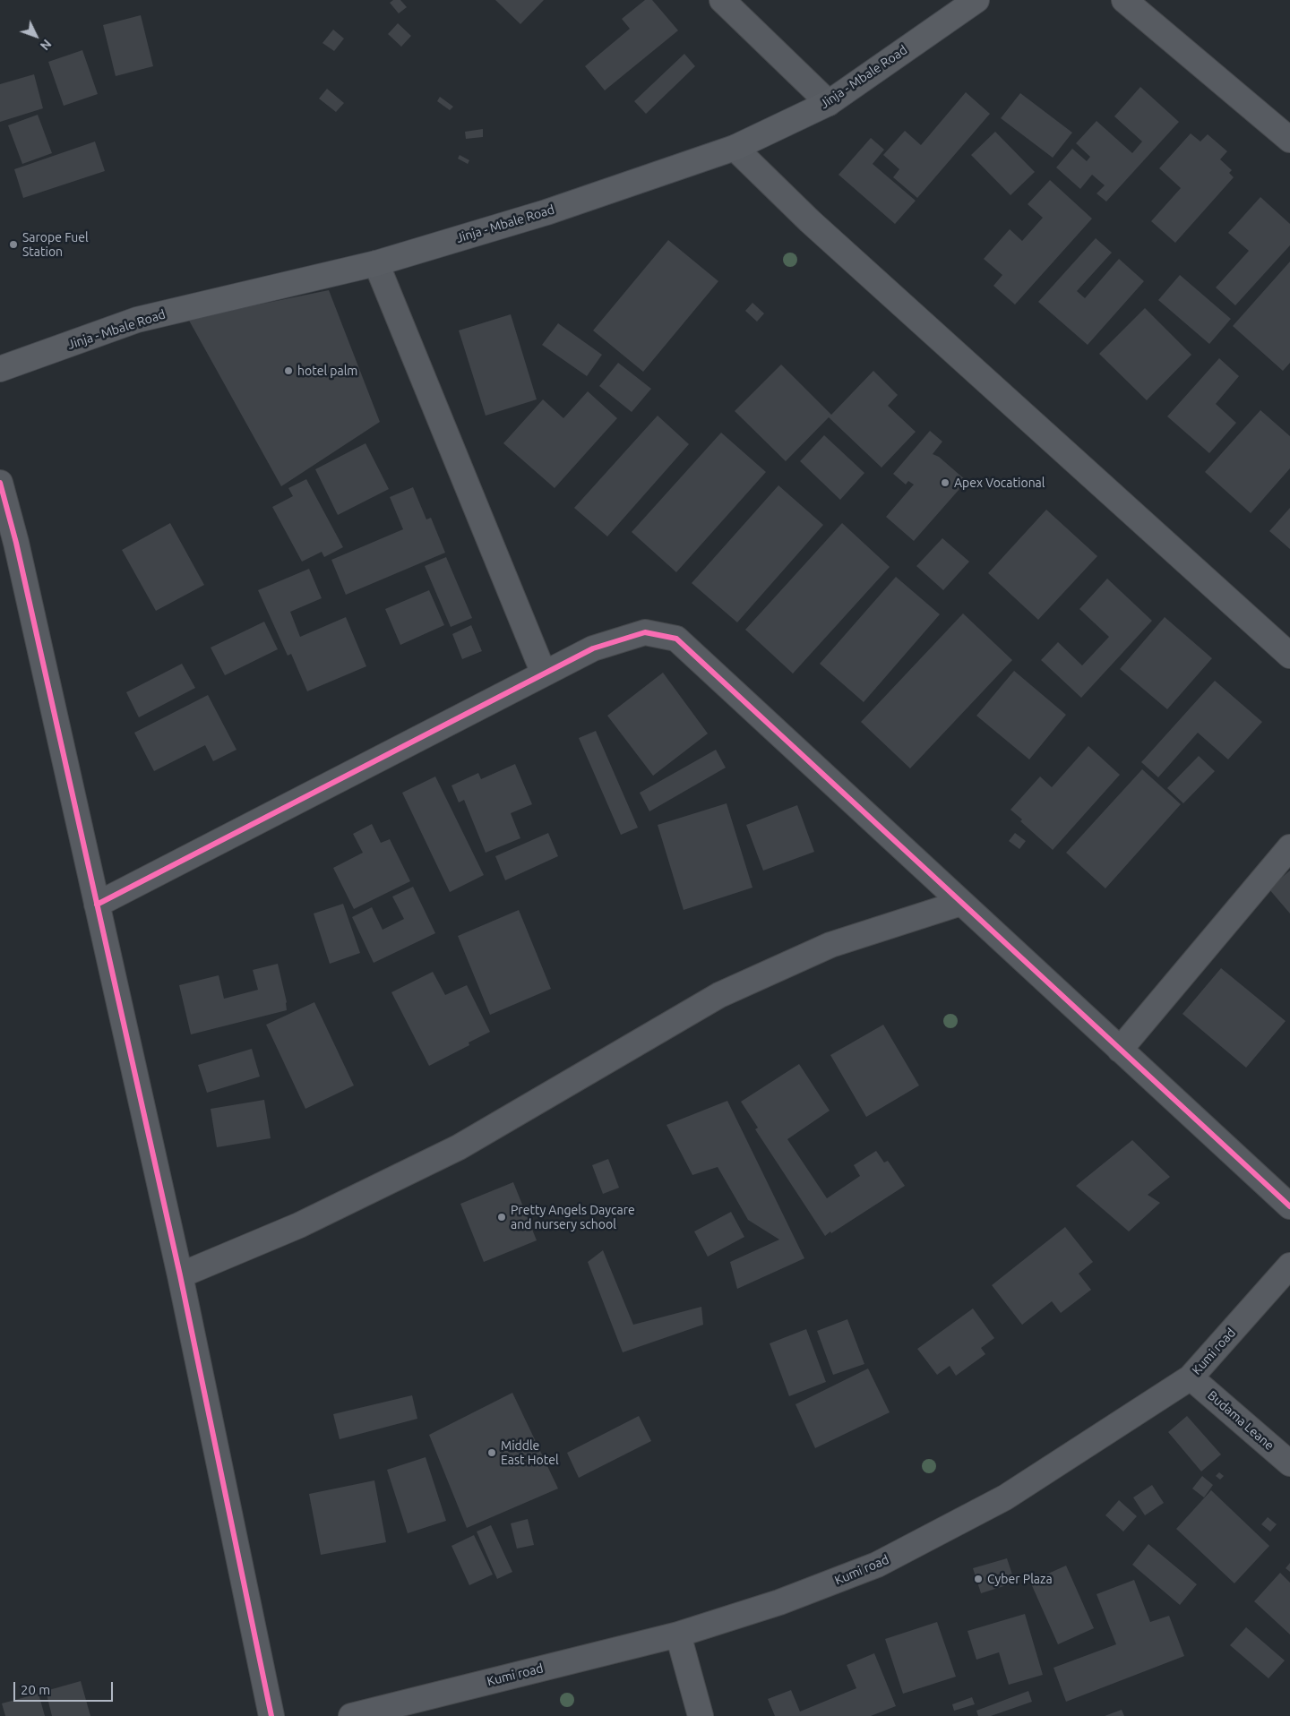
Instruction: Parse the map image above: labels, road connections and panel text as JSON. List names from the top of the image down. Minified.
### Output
{"streets":{"main road":["Jinja - Mbale Road"],"street":["Kumi road","Budama Leane"]},"crossings":[["Kumi road","Budama Leane"]],"places":["Sarope Fuel Station","hotel palm","Apex Vocational","Pretty Angels Daycare and nursery school","Middle East Hotel","Cyber Plaza"],"scale_bar":"20 m","north":"bottom right"}
